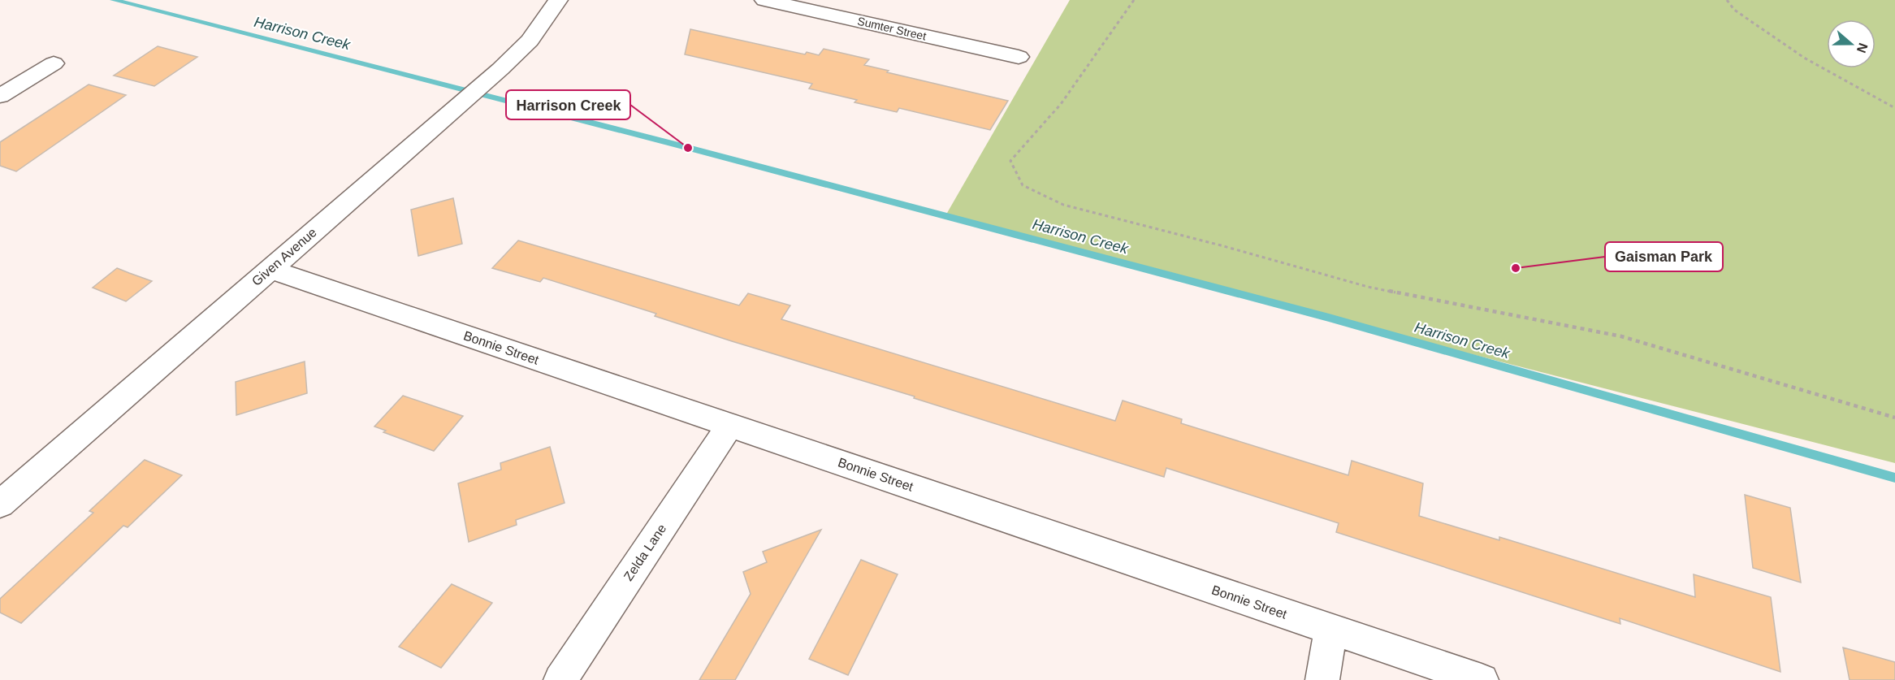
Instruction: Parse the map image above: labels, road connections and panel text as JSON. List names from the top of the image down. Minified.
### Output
{"streets":{"street":["Sumter Street","Given Avenue","Bonnie Street","Zelda Lane"]},"crossings":[["Given Avenue","Bonnie Street"],["Bonnie Street","Zelda Lane"]],"water":["Harrison Creek"],"places":["Harrison Creek","Gaisman Park"],"north":"right"}
